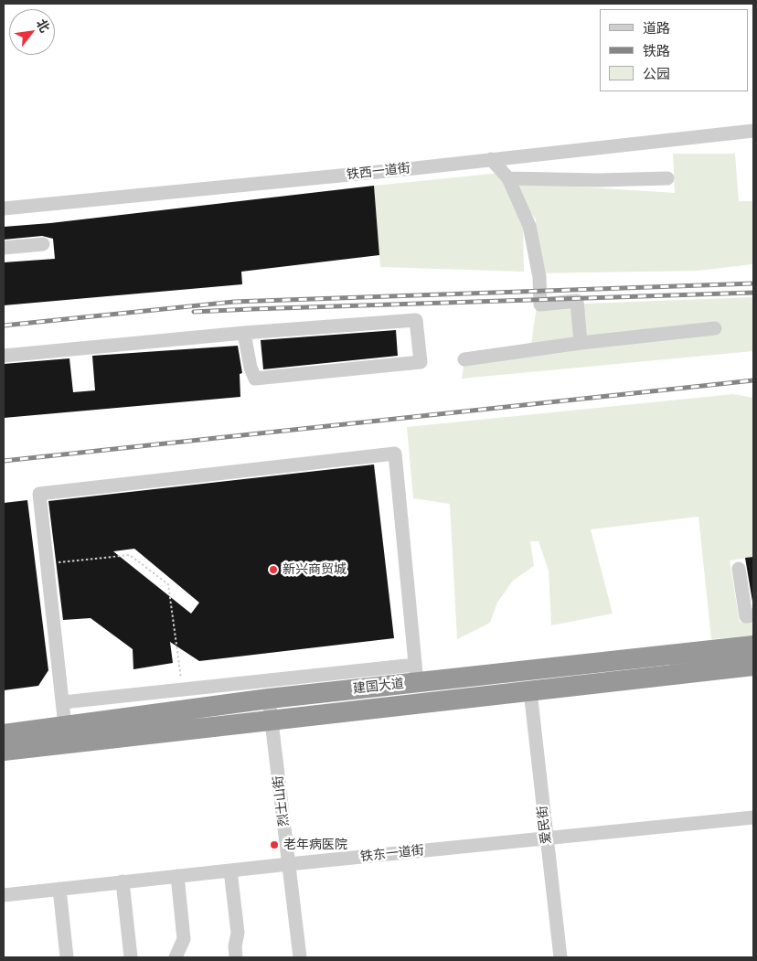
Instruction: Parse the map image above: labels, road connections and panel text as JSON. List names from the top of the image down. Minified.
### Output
{"streets":{"highway":["建国大道"],"street":["铁西一道街","烈士山街","爱民街","铁东一道街"]},"crossings":[["建国大道","烈士山街"],["建国大道","爱民街"],["烈士山街","铁东一道街"],["爱民街","铁东一道街"]],"places":["新兴商贸城","老年病医院"],"legend":["道路","铁路","公园"],"north":"top right"}
